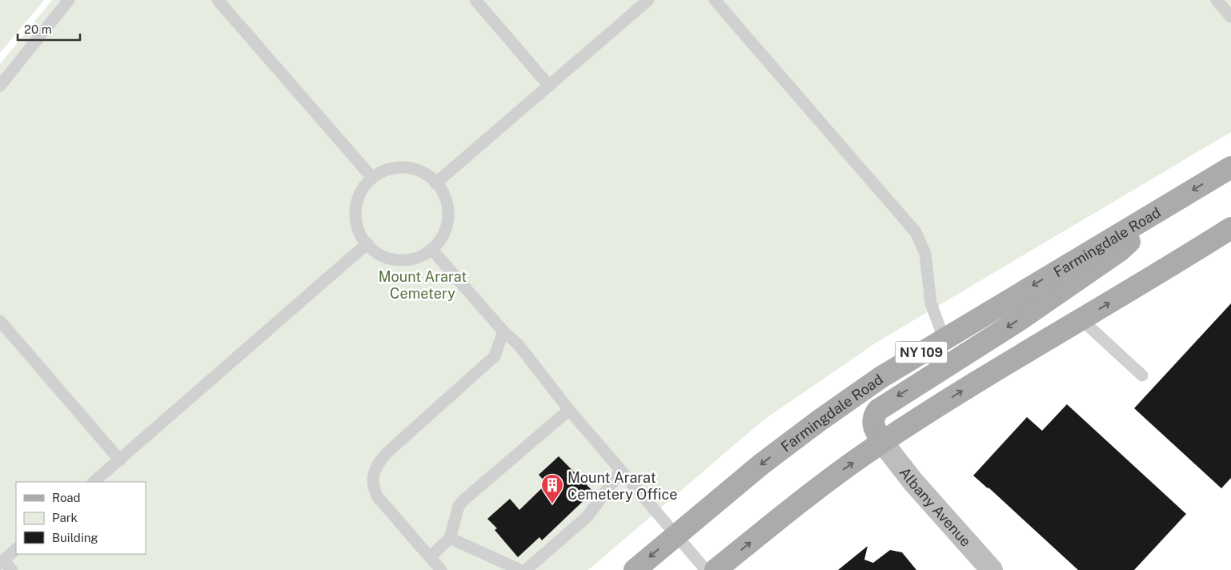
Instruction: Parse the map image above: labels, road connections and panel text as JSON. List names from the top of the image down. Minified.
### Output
{"streets":{"main road":["Farmingdale Road","NY 109"],"street":["Albany Avenue"]},"parks":["Mount Ararat Cemetery"],"places":{"building":["Mount Ararat Cemetery Office"]},"legend":["Road","Park","Building"],"scale_bar":"20 m"}
